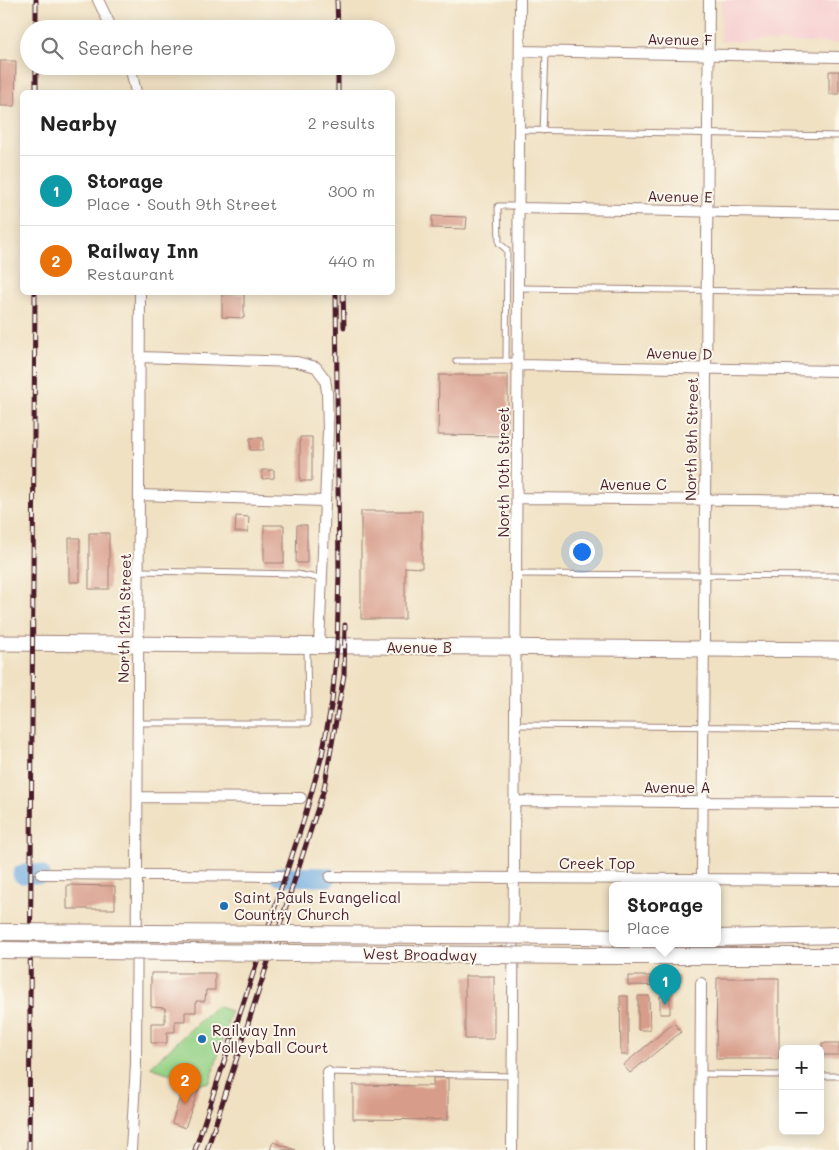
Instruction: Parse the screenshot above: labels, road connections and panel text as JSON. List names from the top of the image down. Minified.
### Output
{"streets":{"main road":["West Broadway"],"street":["Avenue F","Avenue E","Avenue D","North 9th Street","North 10th Street","Avenue C","North 12th Street","Avenue B","Avenue A","Creek Top"]},"crossings":[["Avenue F","North 9th Street"],["Avenue F","North 10th Street"],["Avenue E","North 9th Street"],["Avenue E","North 10th Street"],["Avenue D","North 9th Street"],["Avenue D","North 10th Street"],["North 9th Street","Avenue C"],["North 9th Street","Avenue B"],["North 9th Street","Avenue A"],["North 9th Street","Creek Top"],["North 10th Street","Avenue C"],["North 10th Street","Avenue B"],["North 10th Street","Avenue A"],["North 10th Street","Creek Top"],["North 12th Street","Avenue B"]],"places":["Saint Pauls Evangelical Country Church","Railway Inn Volleyball Court"],"page":{"search":"Search here","heading":["Nearby","2 results"],"list":[{"mark":"1","name":"Storage","note":"Place · South 9th Street","value":"300 m"},{"mark":"2","name":"Railway Inn","note":"Restaurant","value":"440 m"}],"popup":["Storage","Place"],"pins":["1","2"],"map_buttons":["+","−"]}}
